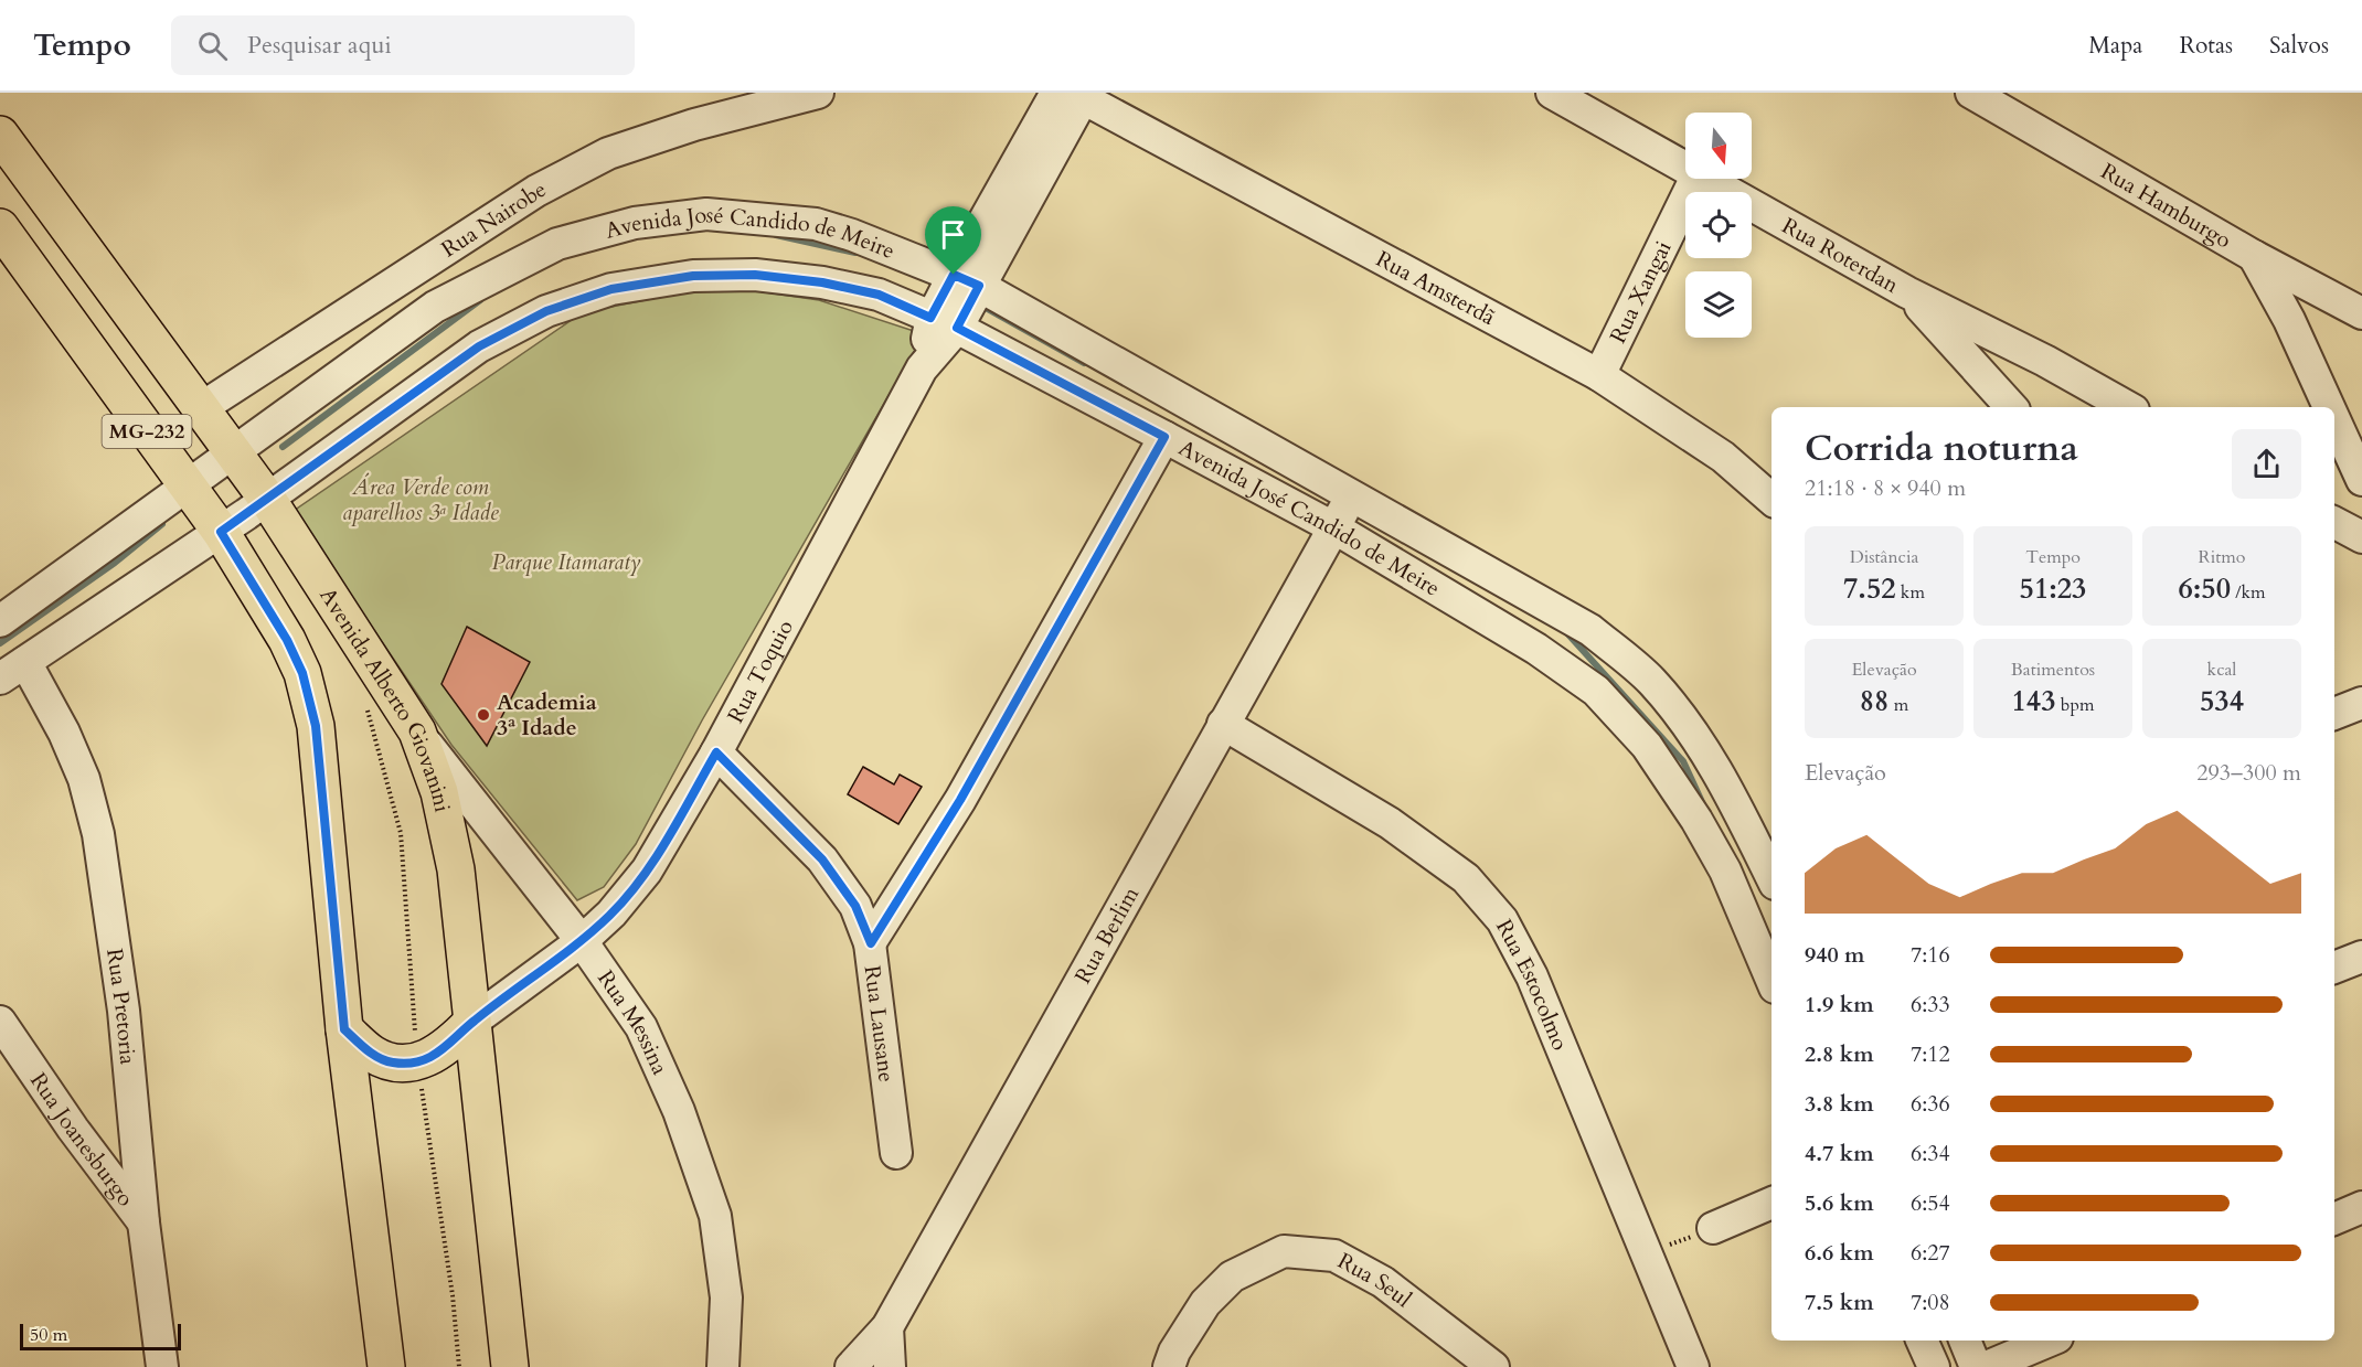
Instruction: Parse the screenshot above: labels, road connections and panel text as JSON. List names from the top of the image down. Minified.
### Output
{"streets":{"main road":["MG-232","Avenida Alberto Giovanini"],"street":["Rua Hamburgo","Rua Nairobe","Avenida José Candido de Meire","Rua Roterdan","Rua Amsterdã","Rua Xangai","Rua Toquio","Rua Berlim","Rua Estocolmo","Rua Pretoria","Rua Messina","Rua Lausane","Rua Joanesburgo","Rua Seul"]},"crossings":[["Rua Nairobe","Avenida Alberto Giovanini"],["Avenida José Candido de Meire","MG-232"],["Avenida José Candido de Meire","Rua Toquio"],["Avenida José Candido de Meire","Avenida Alberto Giovanini"],["Avenida José Candido de Meire","Rua Berlim"],["Avenida José Candido de Meire","Rua Pretoria"],["Rua Amsterdã","Rua Xangai"],["Rua Amsterdã","Rua Toquio"],["Rua Toquio","Avenida Alberto Giovanini"],["Rua Toquio","Rua Messina"],["Rua Toquio","Rua Lausane"],["Avenida Alberto Giovanini","Rua Messina"],["Rua Berlim","Rua Estocolmo"],["Rua Pretoria","Rua Joanesburgo"]],"parks":["Área Verde com aparelhos 3ª Idade","Parque Itamaraty"],"places":["Academia 3ª Idade"],"scale_bar":"50 m","north":"bottom","page":{"header":"Tempo","search":"Pesquisar aqui","nav":["Mapa","Rotas","Salvos"],"heading":["Corrida noturna","21:18 · 8 × 940 m"],"stats":[["Distância","7.52 km"],["Tempo","51:23"],["Ritmo","6:50 /km"],["Elevação","88 m"],["Batimentos","143 bpm"],["kcal","534"]],"chart":["Elevação","293–300 m"],"list":[{"name":"940 m","note":"7:16"},{"name":"1.9 km","note":"6:33"},{"name":"2.8 km","note":"7:12"},{"name":"3.8 km","note":"6:36"},{"name":"4.7 km","note":"6:34"},{"name":"5.6 km","note":"6:54"},{"name":"6.6 km","note":"6:27"},{"name":"7.5 km","note":"7:08"}],"scale":"50 m"}}
